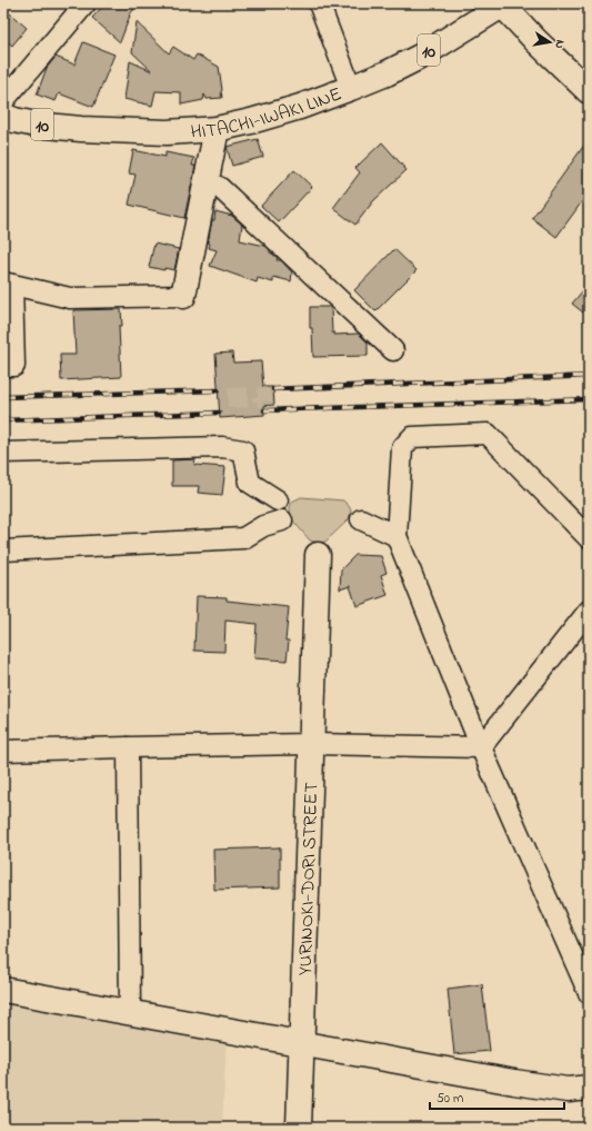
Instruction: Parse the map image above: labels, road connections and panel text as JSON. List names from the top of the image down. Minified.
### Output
{"streets":{"street":["10","HITACHI-IWAKI LINE","YURINOKI-DORI STREET"]},"scale_bar":"50 m","north":"right"}
